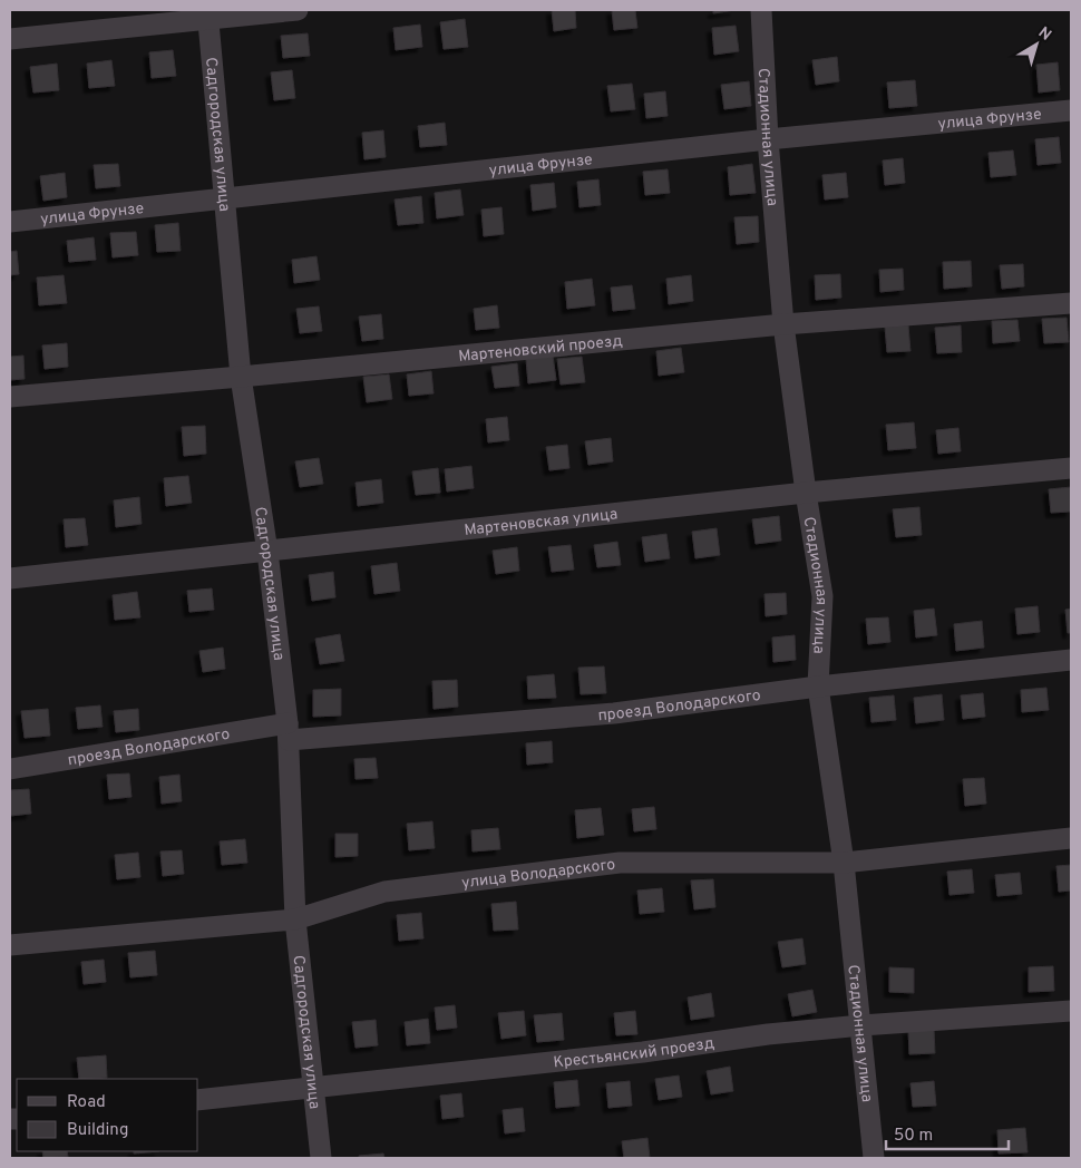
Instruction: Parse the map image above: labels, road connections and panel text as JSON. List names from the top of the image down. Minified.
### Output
{"streets":{"street":["улица Фрунзе","Садгородская улица","Стадионная улица","Мартеновский проезд","Мартеновская улица","проезд Володарского","улица Володарского","Крестьянский проезд"]},"crossings":[["улица Фрунзе","Садгородская улица"],["улица Фрунзе","Стадионная улица"],["Садгородская улица","Мартеновский проезд"],["Садгородская улица","Мартеновская улица"],["Садгородская улица","проезд Володарского"],["Садгородская улица","улица Володарского"],["Садгородская улица","Крестьянский проезд"],["Стадионная улица","Мартеновский проезд"],["Стадионная улица","Мартеновская улица"],["Стадионная улица","проезд Володарского"],["Стадионная улица","улица Володарского"],["Стадионная улица","Крестьянский проезд"]],"legend":["Road","Building"],"scale_bar":"50 m","north":"top right"}
